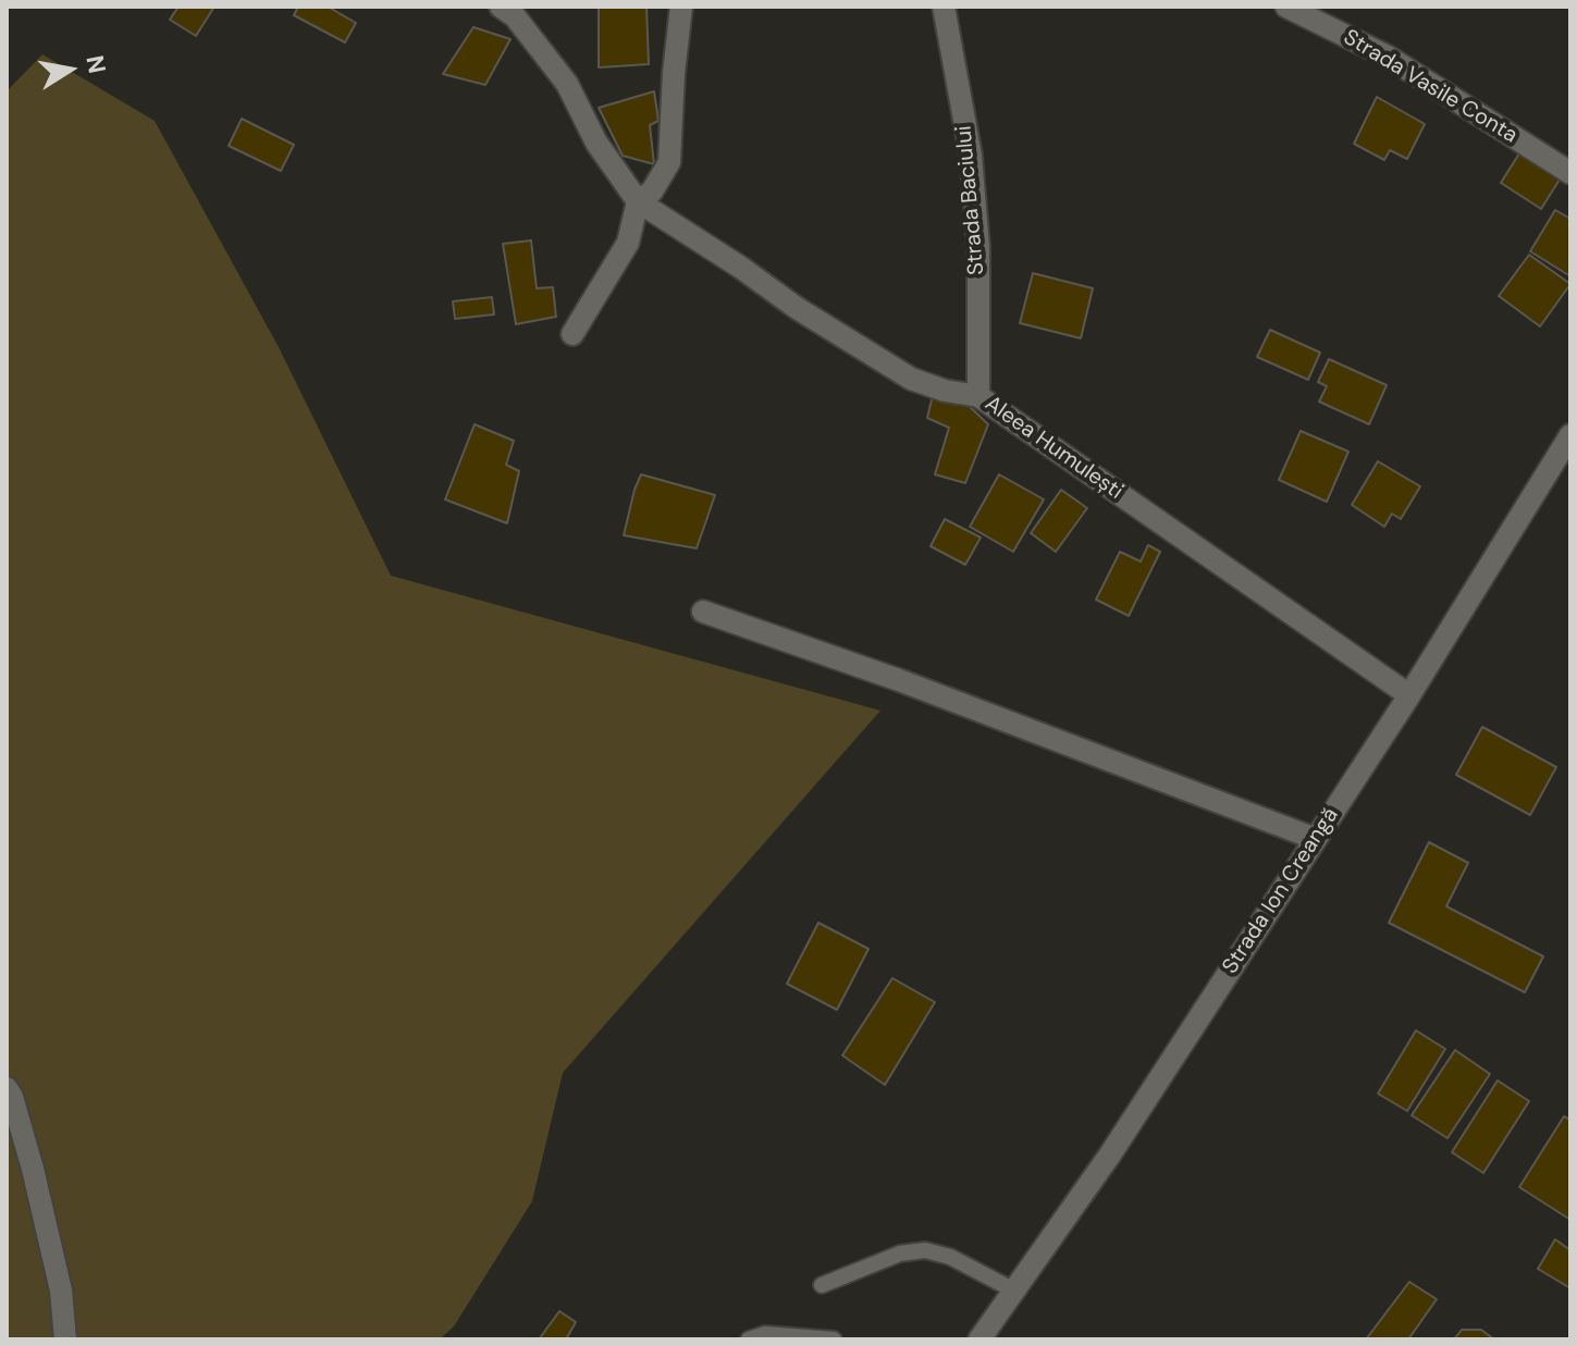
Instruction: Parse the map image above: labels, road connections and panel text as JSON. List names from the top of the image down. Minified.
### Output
{"streets":{"street":["Strada Vasile Conta","Strada Baciului","Aleea Humulești","Strada Ion Creangă"]},"crossings":[["Strada Baciului","Aleea Humulești"],["Aleea Humulești","Strada Ion Creangă"]],"north":"right"}
